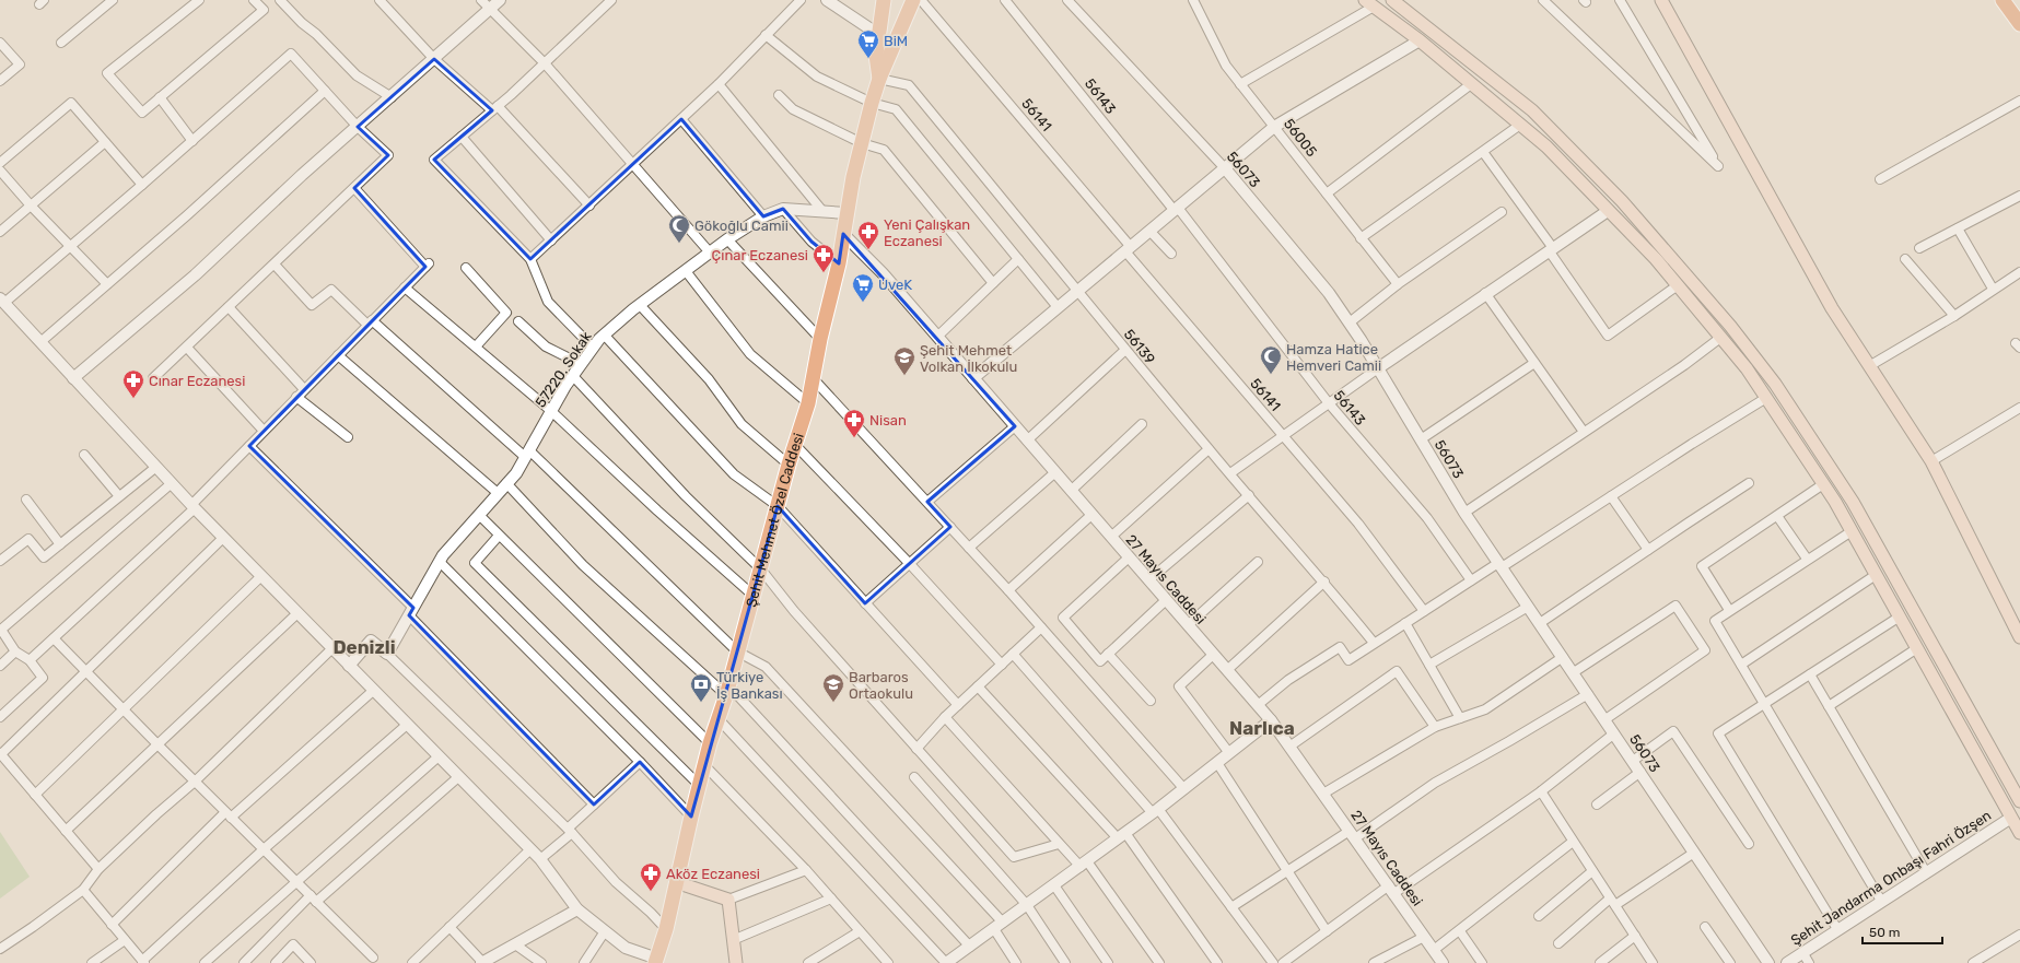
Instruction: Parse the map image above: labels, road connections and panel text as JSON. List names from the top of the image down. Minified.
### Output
{"streets":{"main road":["Şehit Mehmet Özel Caddesi"],"street":["56143","56141","56005","56073","56139","57220. Sokak","27 Mayıs Caddesi","Şehit Jandarma Onbaşı Fahri Özşen"]},"crossings":[["56139","Şehit Mehmet Özel Caddesi"],["57220. Sokak","Şehit Mehmet Özel Caddesi"],["Şehit Mehmet Özel Caddesi","27 Mayıs Caddesi"]],"districts":["Denizli","Narlıca"],"places":{"supermarket":["BiM","UveK"],"mosque":["Gökoğlu Camii","Hamza Hatice Hemveri Camii"],"pharmacy":["Yeni Çalışkan Eczanesi","Çınar Eczanesi","Cınar Eczanesi","Nisan","Aköz Eczanesi"],"school or university":["Şehit Mehmet Volkan İlkokulu","Barbaros Ortaokulu"],"bank":["Türkiye İş Bankası"]},"scale_bar":"50 m"}
